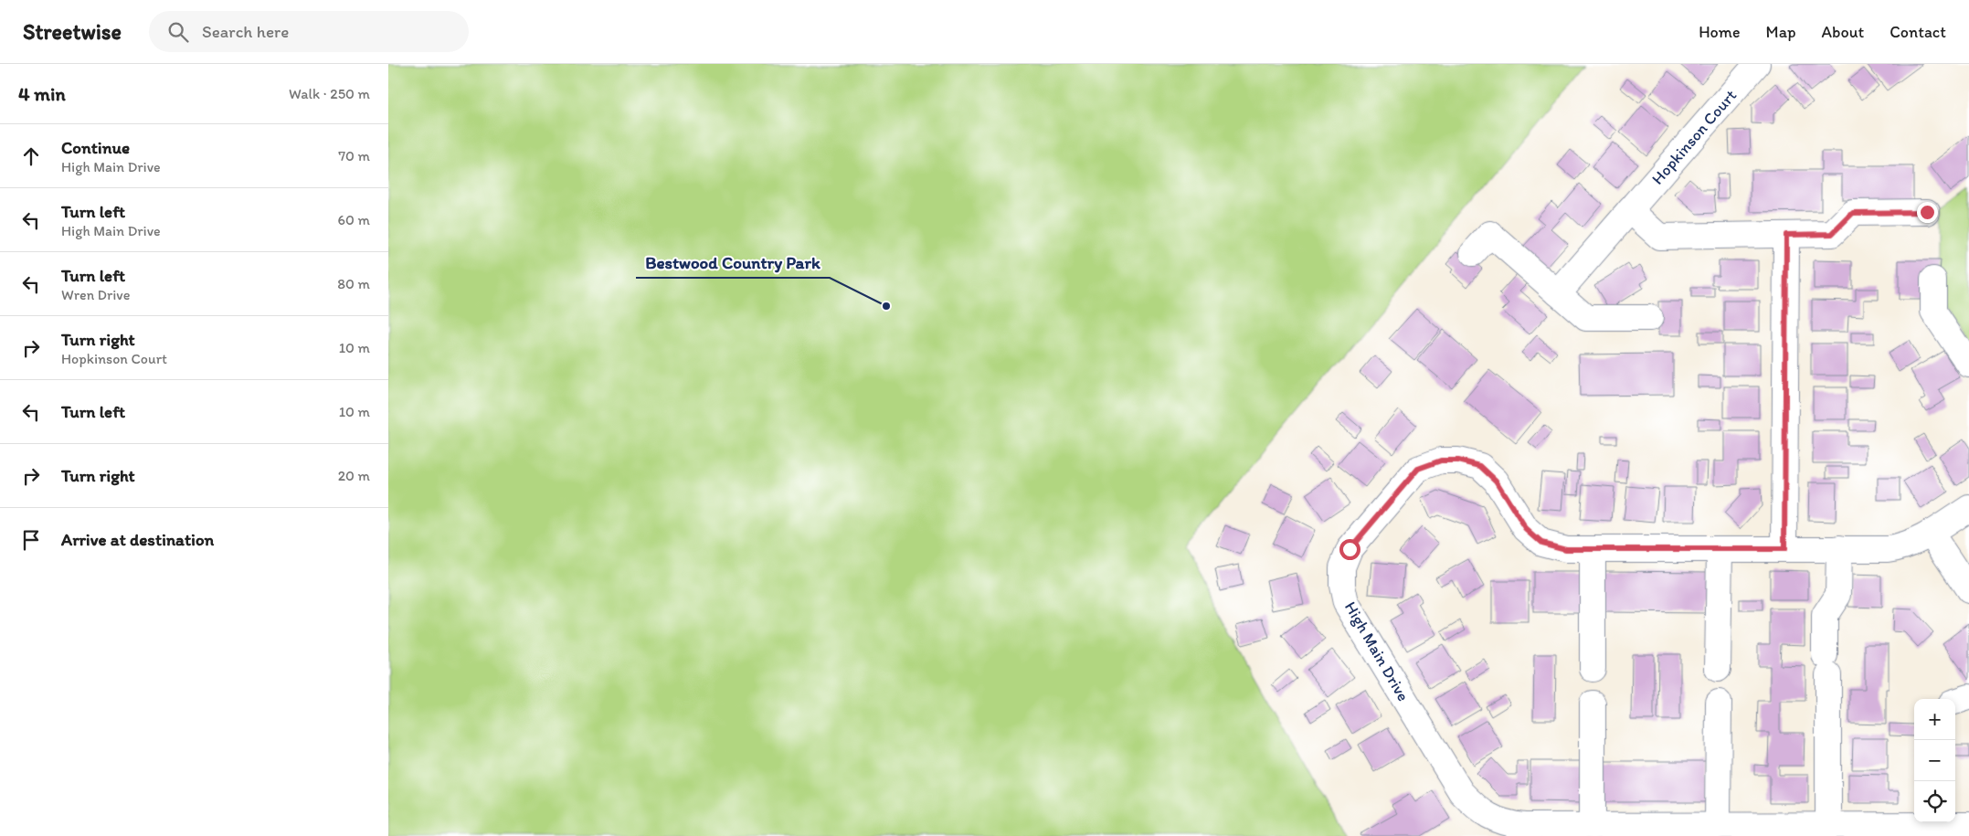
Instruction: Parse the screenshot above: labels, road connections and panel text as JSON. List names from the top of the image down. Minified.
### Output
{"streets":{"street":["Hopkinson Court","High Main Drive"]},"places":["Bestwood Country Park"],"page":{"header":"Streetwise","search":"Search here","nav":["Home","Map","About","Contact"],"heading":["4 min","Walk · 250 m"],"list":[["Continue","High Main Drive","70 m"],["Turn left","High Main Drive","60 m"],["Turn left","Wren Drive","80 m"],["Turn right","Hopkinson Court","10 m"],["Turn left","10 m"],["Turn right","20 m"],"Arrive at destination"],"map_buttons":["+","−"]}}
